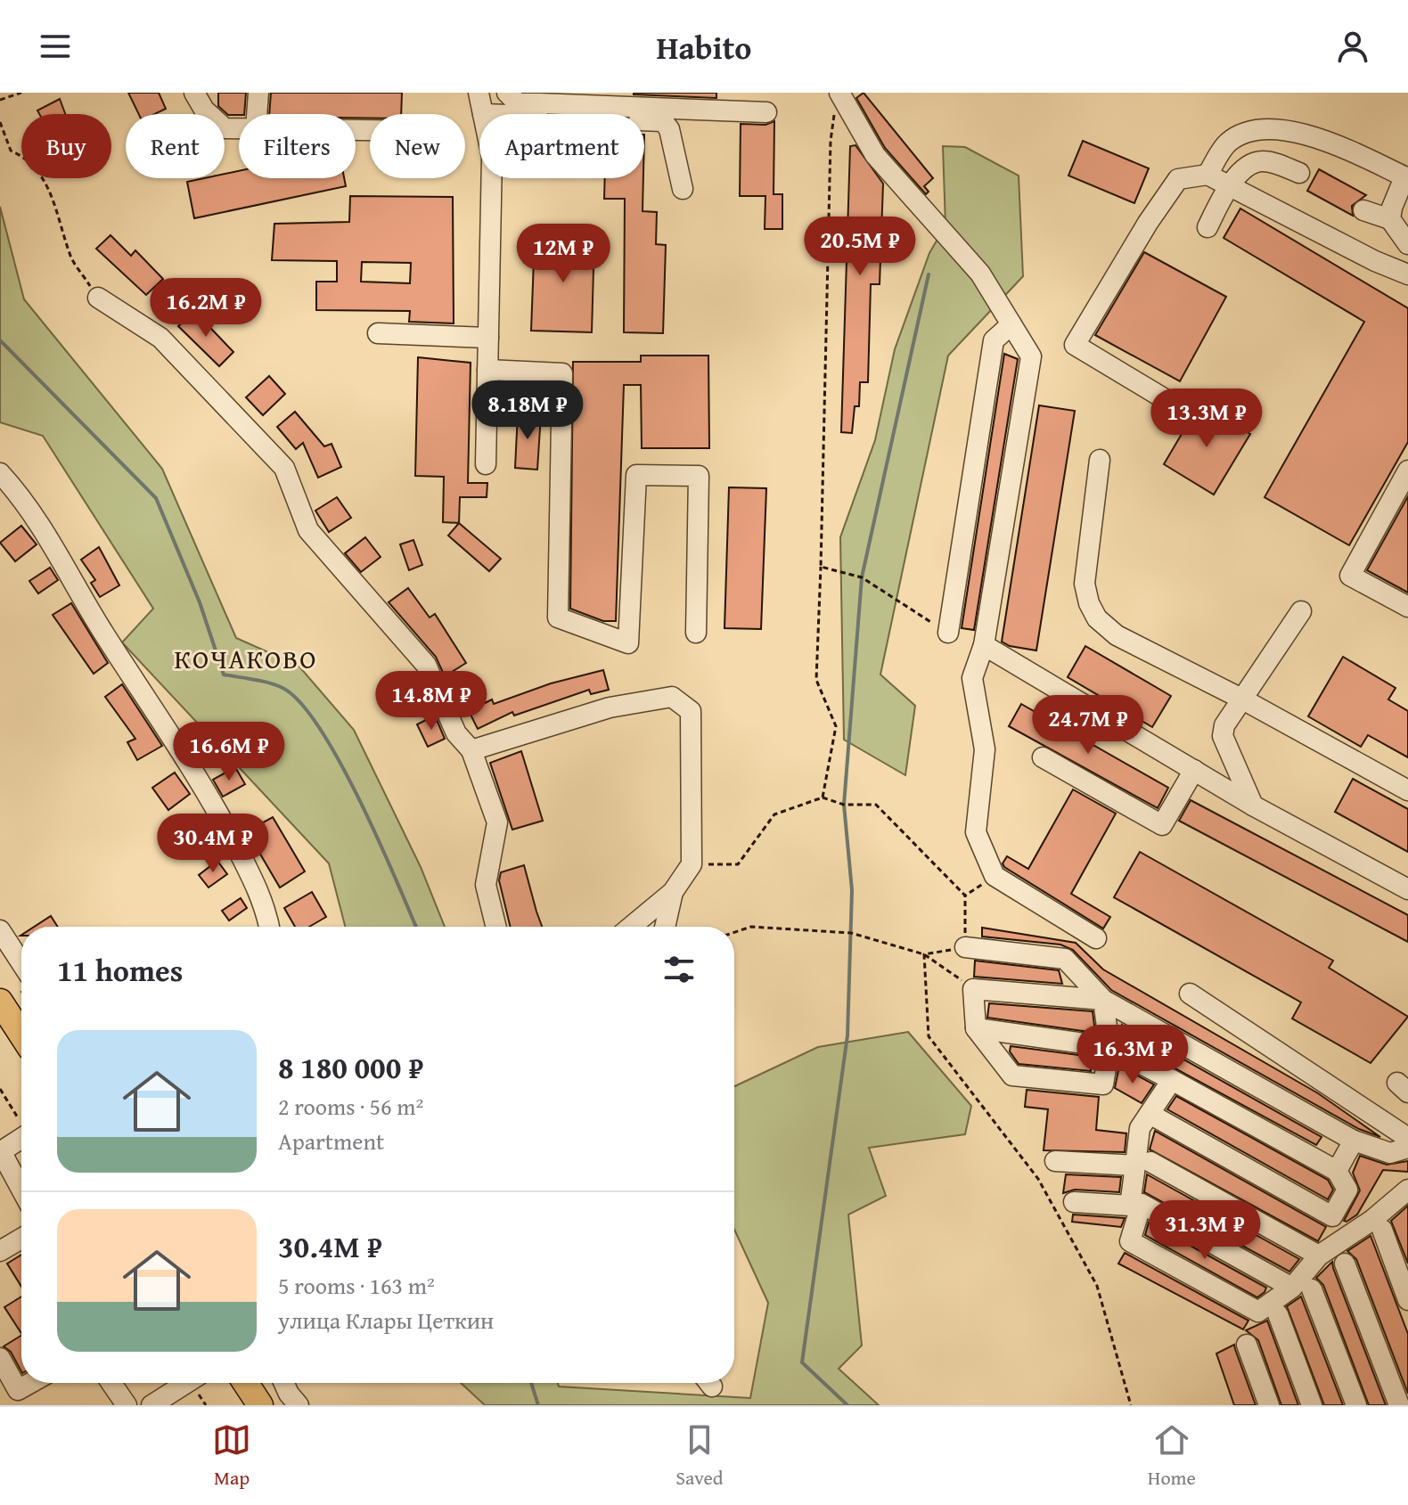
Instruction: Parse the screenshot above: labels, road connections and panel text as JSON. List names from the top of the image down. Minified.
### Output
{"districts":["КОЧАКОВО"],"page":{"header":"Habito","chip":["Buy","Rent","Filters","New","Apartment"],"price":["20.5M ₽","12M ₽","16.2M ₽","8.18M ₽","13.3M ₽","14.8M ₽","24.7M ₽","16.6M ₽","30.4M ₽","16.3M ₽","31.3M ₽"],"heading":"11 homes","list":[{"name":"8 180 000 ₽","note":"2 rooms · 56 m² · Apartment"},{"name":"30.4M ₽","note":"5 rooms · 163 m² · улица Клары Цеткин"}],"tabs":["Map","Saved","Home"]}}
